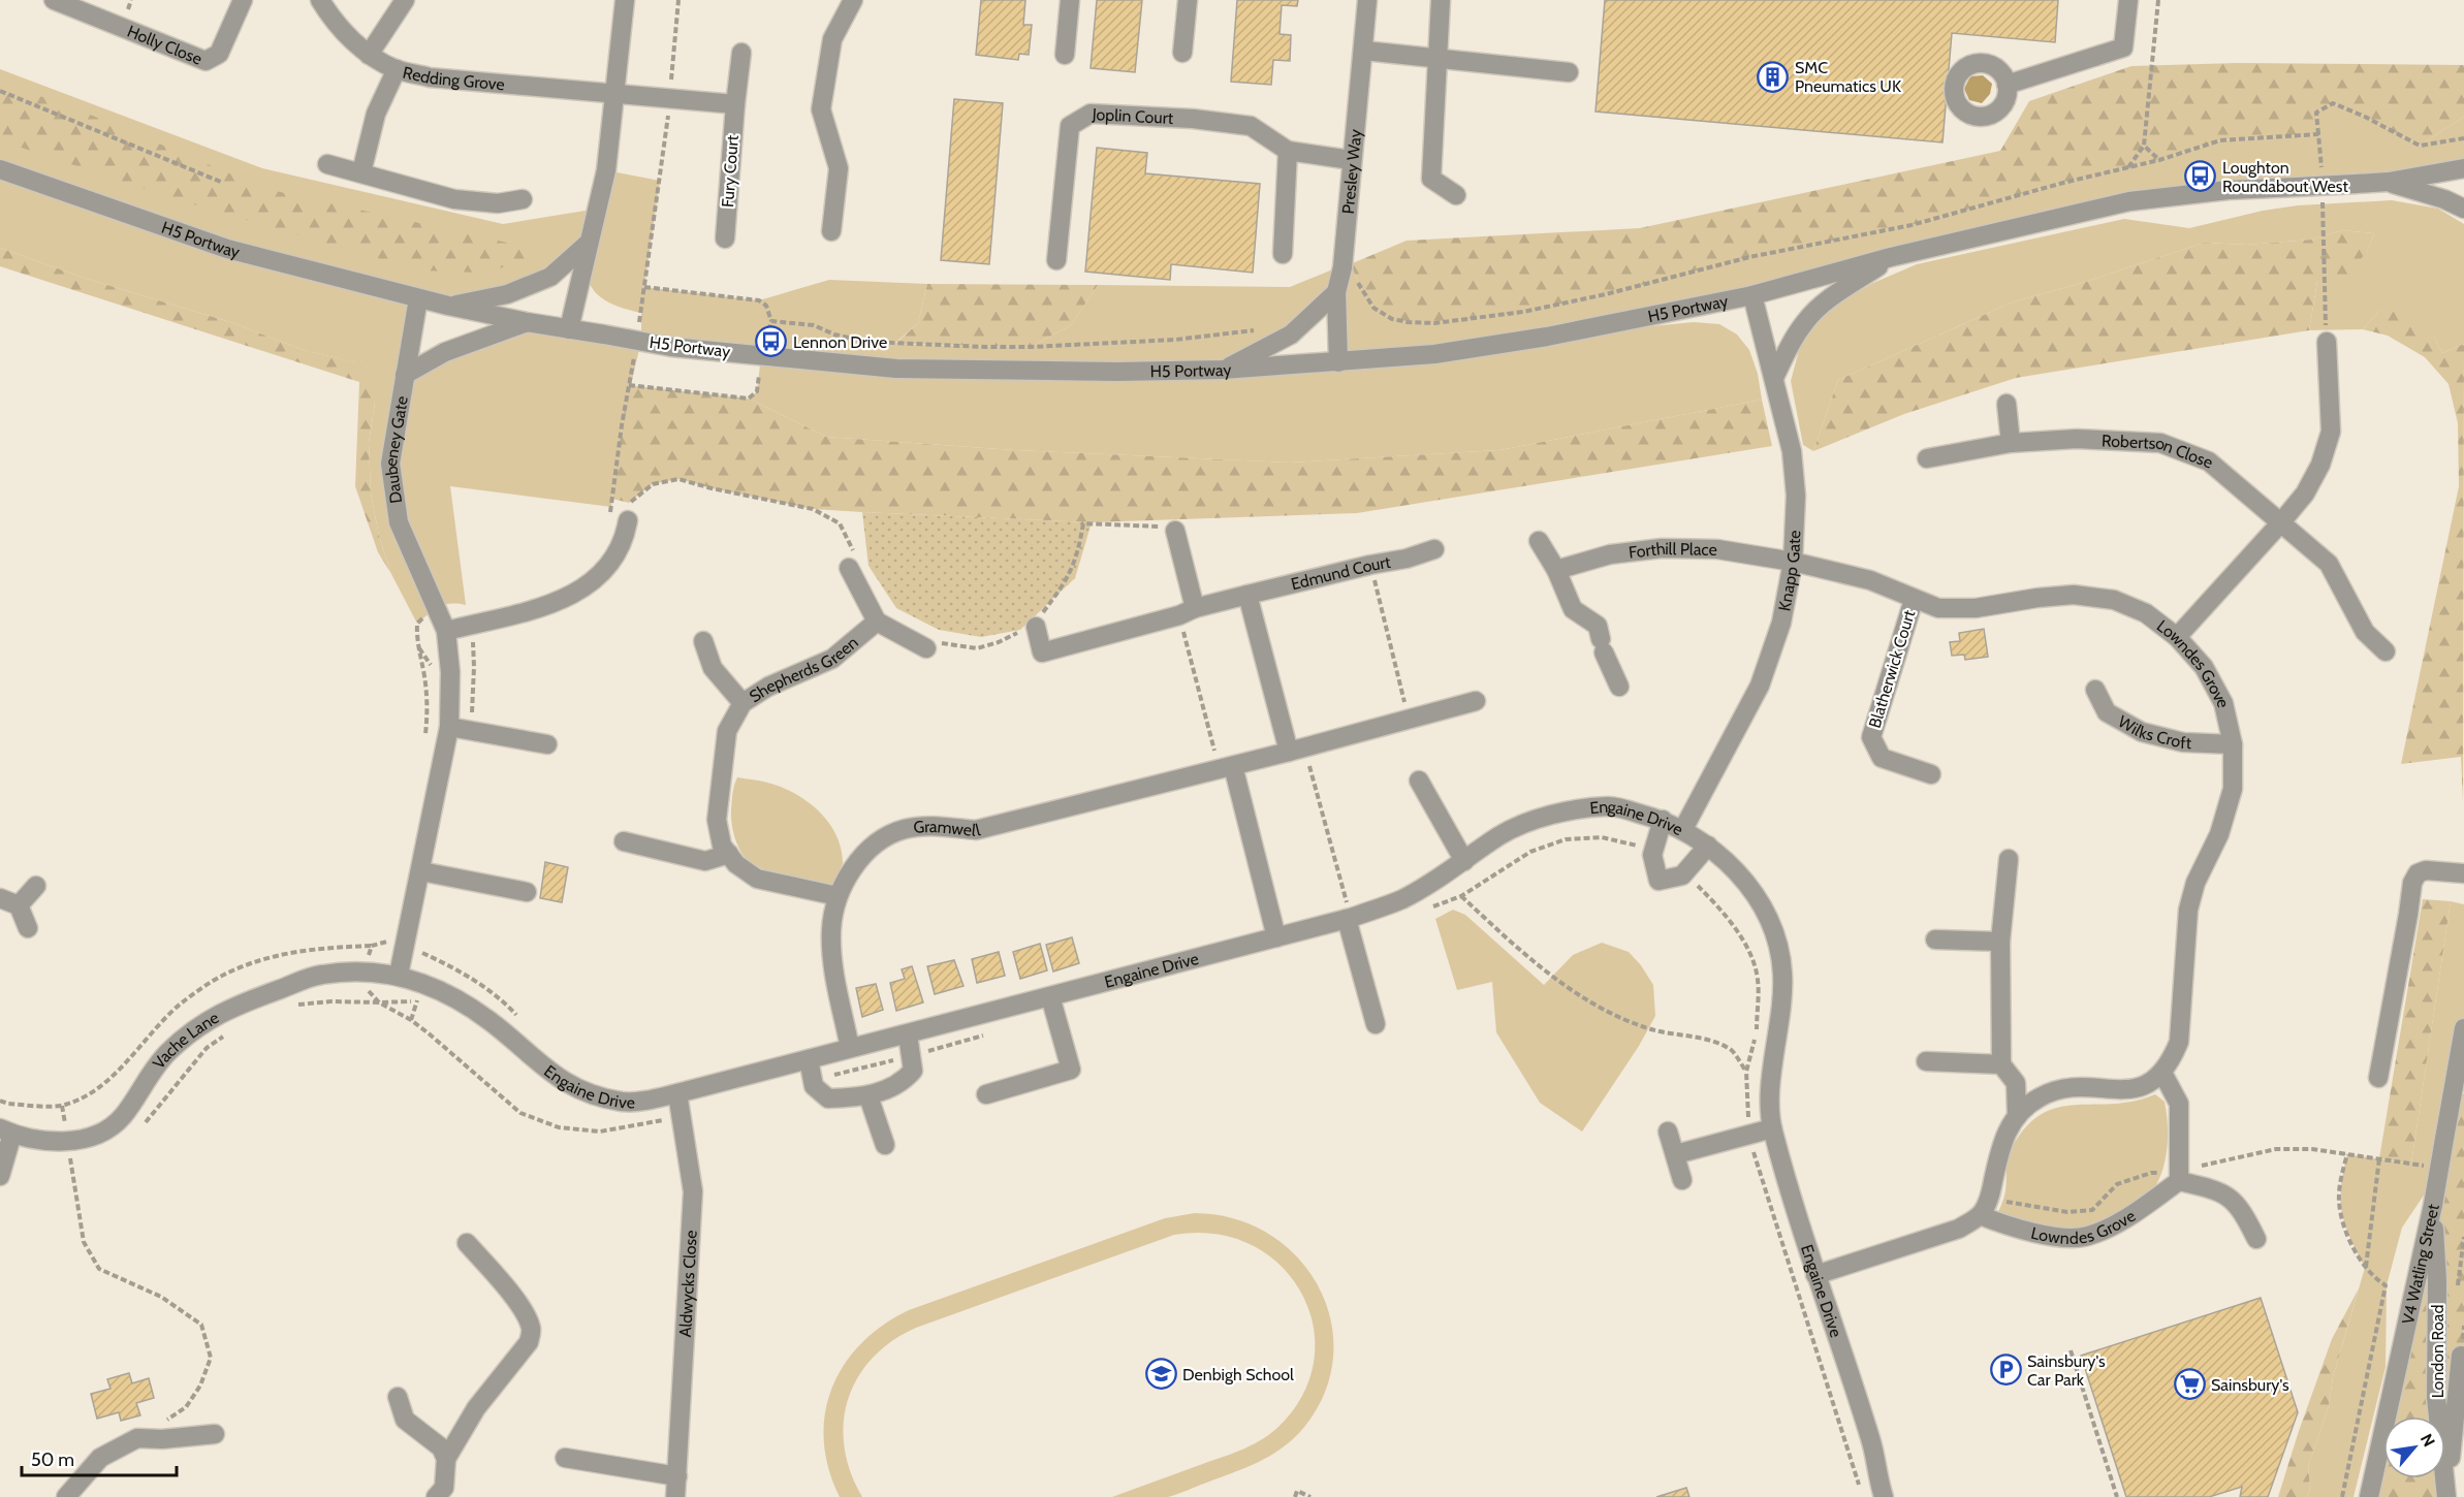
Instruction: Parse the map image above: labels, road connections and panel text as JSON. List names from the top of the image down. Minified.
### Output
{"streets":{"street":["Holly Close","Redding Grove","Joplin Court","Fury Court","Presley Way","H5 Portway","Daubeney Gate","Robertson Close","Forthill Place","Knapp Gate","Edmund Court","Lowndes Grove","Shepherds Green","Blatherwick Court","Wilks Croft","Engaine Drive","Gramwell","Vache Lane","V4 Watling Street","Aldwycks Close","London Road"]},"crossings":[["Joplin Court","Presley Way"],["Presley Way","H5 Portway"],["H5 Portway","Daubeney Gate"],["H5 Portway","Knapp Gate"],["Daubeney Gate","Engaine Drive"],["Daubeney Gate","Vache Lane"],["Forthill Place","Knapp Gate"],["Forthill Place","Lowndes Grove"],["Knapp Gate","Lowndes Grove"],["Knapp Gate","Engaine Drive"],["Lowndes Grove","Blatherwick Court"],["Lowndes Grove","Wilks Croft"],["Shepherds Green","Gramwell"],["Engaine Drive","Gramwell"],["Engaine Drive","Vache Lane"],["Engaine Drive","Aldwycks Close"],["V4 Watling Street","London Road"]],"places":{"building":["SMC Pneumatics UK"],"bus stop":["Loughton Roundabout West","Lennon Drive"],"parking":["Sainsbury's Car Park"],"school or university":["Denbigh School"],"supermarket":["Sainsbury's"]},"scale_bar":"50 m","north":"top right"}
